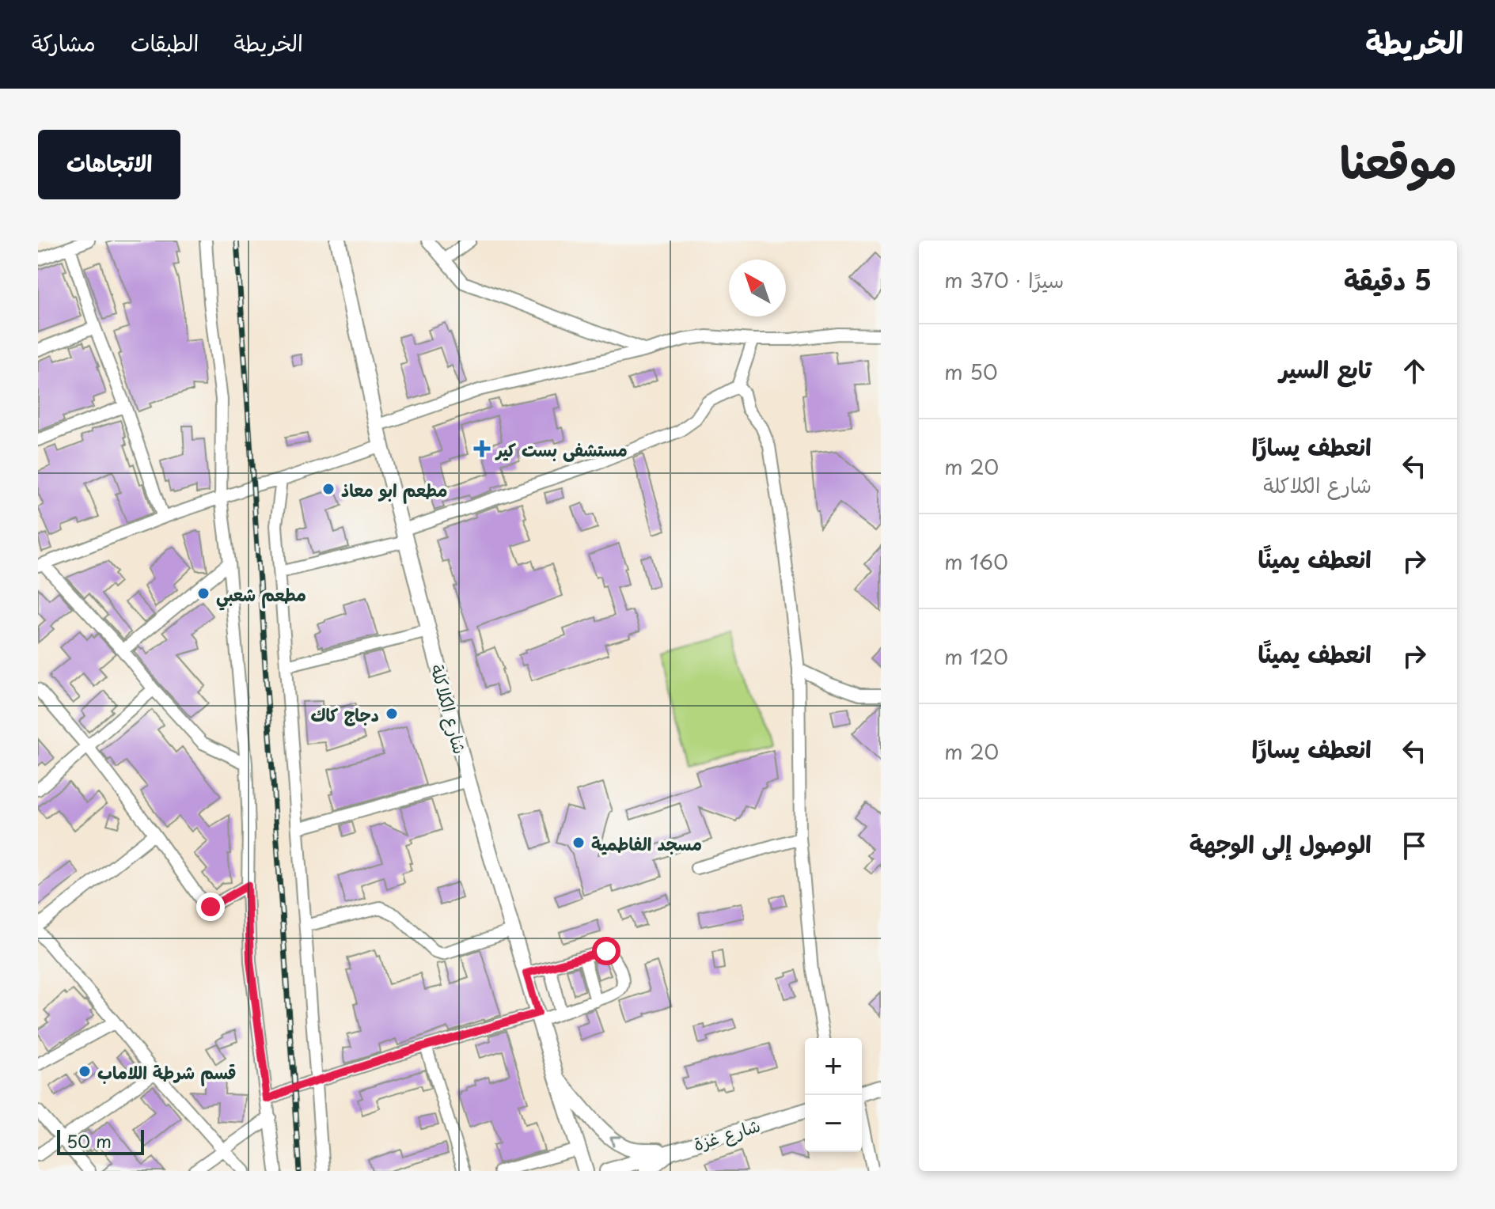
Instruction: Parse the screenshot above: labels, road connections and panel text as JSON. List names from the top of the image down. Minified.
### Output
{"streets":{"main road":["شارع الكلاكلة","شارع غزة"]},"places":{"health":["مستشفى بست كير"],"other":["مطعم ابو معاذ","مطعم شعبي","دجاج كاك","مسجد الفاطمية","قسم شرطة اللاماب"]},"scale_bar":"50 m","north":"top left","page":{"header":"الخريطة","nav":["الخريطة","الطبقات","مشاركة"],"title":"موقعنا","buttons":"الاتجاهات","heading":["5 دقيقة","سيرًا · 370 m"],"list":[["تابع السير","50 m"],["انعطف يسارًا","شارع الكلاكلة","20 m"],["انعطف يمينًا","160 m"],["انعطف يمينًا","120 m"],["انعطف يسارًا","20 m"],"الوصول إلى الوجهة"],"map_buttons":["+","−"],"scale":"50 m"}}
